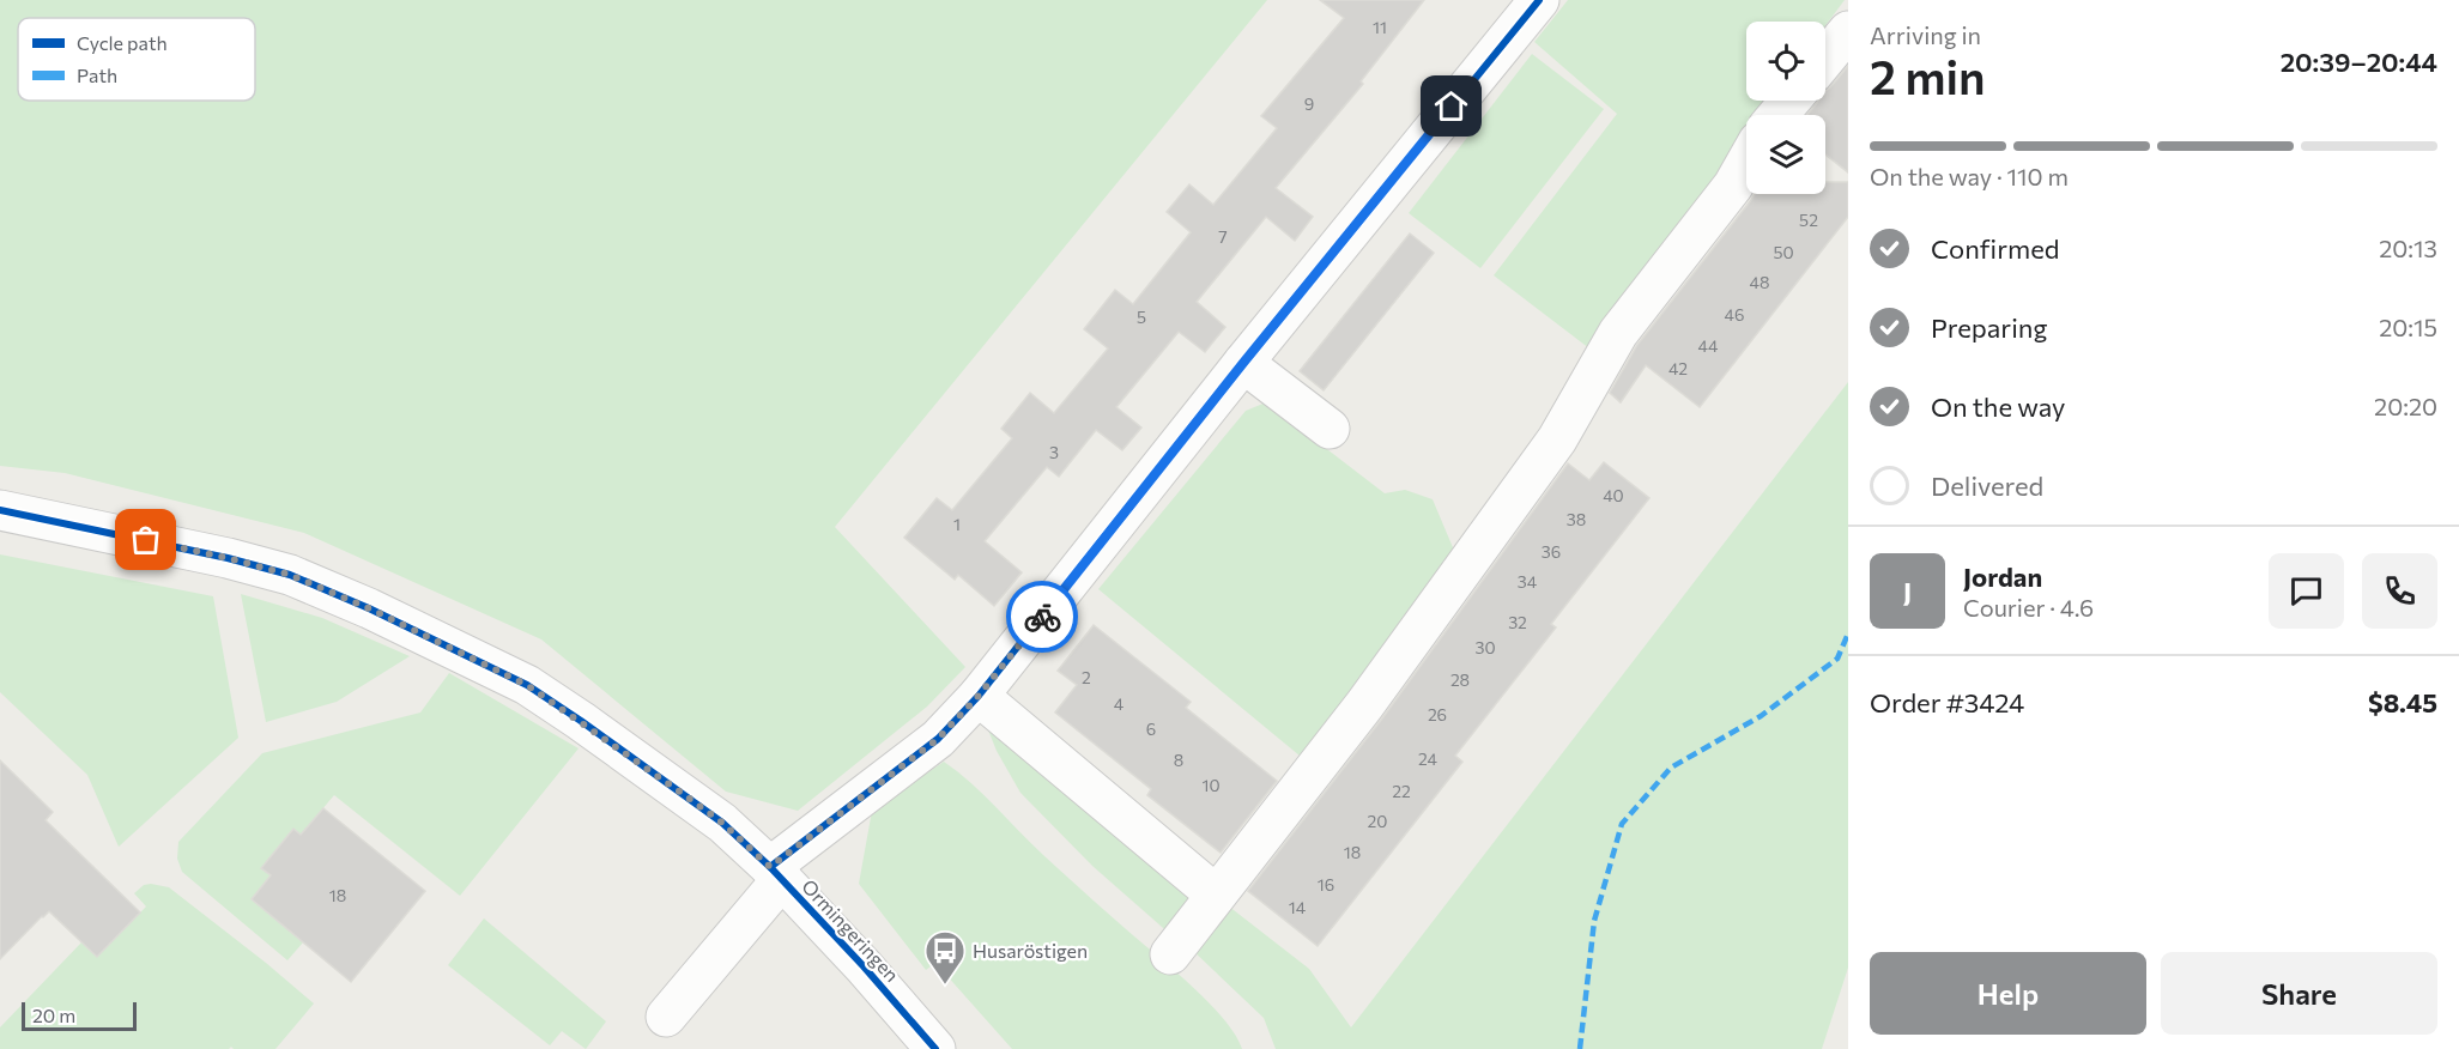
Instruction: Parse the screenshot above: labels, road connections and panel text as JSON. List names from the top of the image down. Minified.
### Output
{"streets":{"street":["Ormingeringen"]},"places":{"bus stop":["Husaröstigen"]},"house_numbers":["11","9","52","7","50","48","46","5","44","42","3","40","38","1","36","34","32","30","2","28","4","26","6","24","8","10","22","20","18","16","18","14"],"legend":["Cycle path","Path"],"scale_bar":"20 m","page":{"heading":["2 min","Arriving in","20:39–20:44"],"panel":["Jordan","Courier · 4.6","Order #3424","$8.45"],"bar":"On the way · 110 m","list":[["Confirmed","20:13"],["Preparing","20:15"],["On the way","20:20"],"Delivered"],"round":"J","buttons":["Help","Share"],"scale":"20 m"}}
